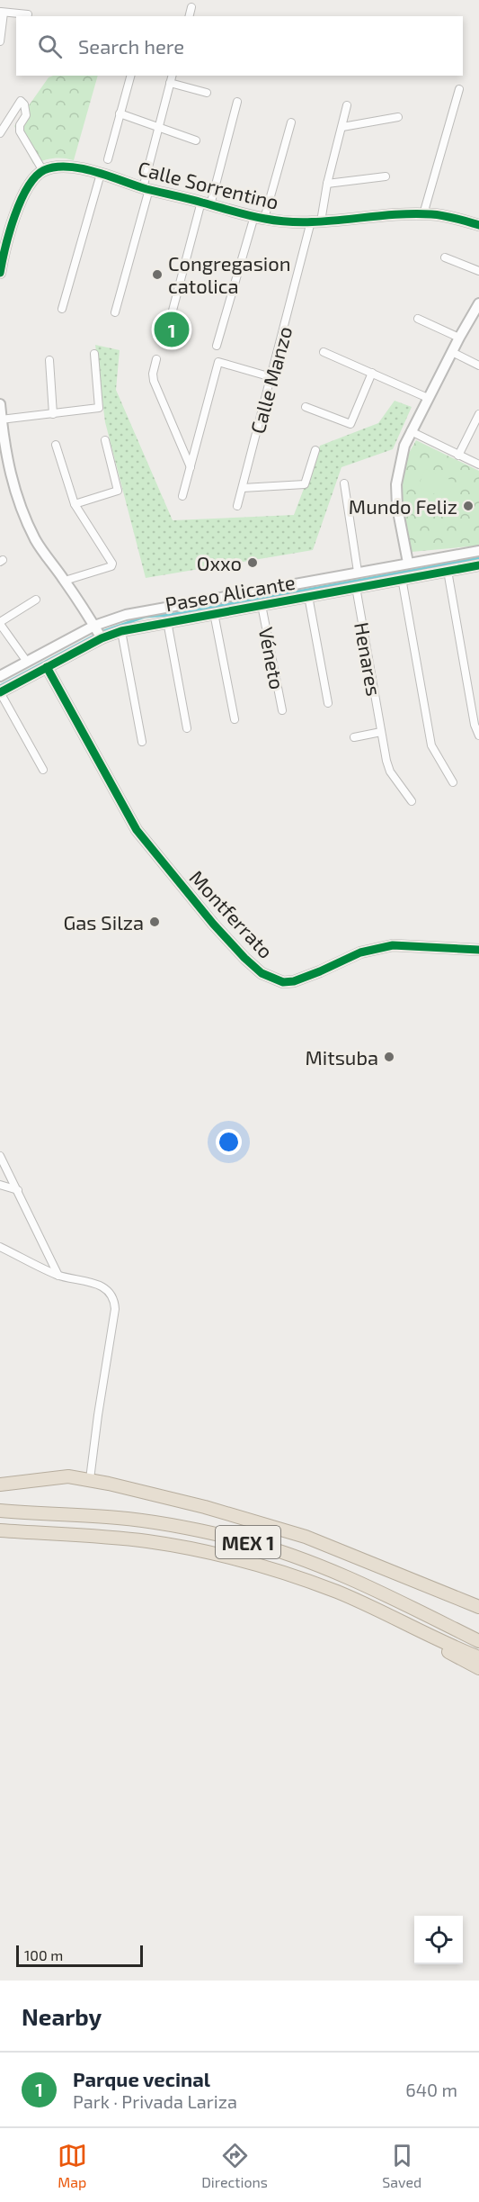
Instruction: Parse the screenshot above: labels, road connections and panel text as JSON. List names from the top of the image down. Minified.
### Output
{"streets":{"highway":["MEX 1"],"street":["Calle Sorrentino","Calle Manzo","Paseo Alicante","Véneto","Henares","Montferrato"]},"crossings":[["Calle Sorrentino","Calle Manzo"],["Paseo Alicante","Véneto"],["Paseo Alicante","Henares"],["Paseo Alicante","Montferrato"]],"places":["Congregasion catolica","Mundo Feliz","Oxxo","Gas Silza","Mitsuba"],"scale_bar":"100 m","page":{"search":"Search here","pins":"1","scale":"100 m","heading":"Nearby","list":[{"mark":"1","name":"Parque vecinal","note":"Park · Privada Lariza","value":"640 m"}],"nav":["Map","Directions","Saved"]}}
